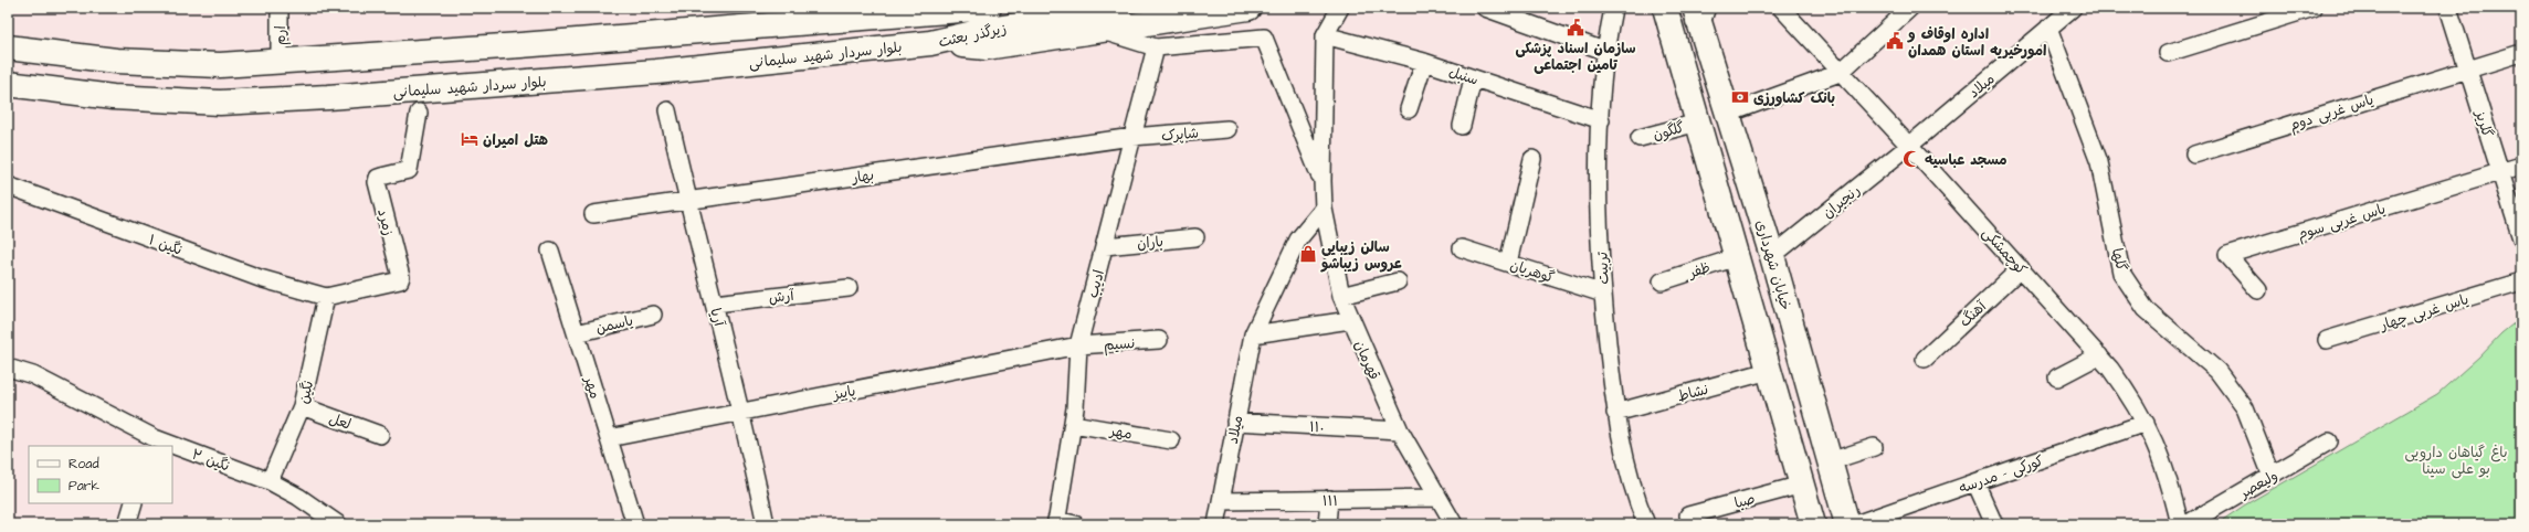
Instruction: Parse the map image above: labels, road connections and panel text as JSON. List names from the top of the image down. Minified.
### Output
{"streets":{"main road":["زیرگذر بعثت","بلوار سردار شهید سلیمانی","خیابان شهرداری"],"street":["ارم","سنبل","میلاد","یاس غربی دوم","گلریز","گلگون","شاپرک","بهار","رنجبران","یاس غربی سوم","زمرد","باران","نگین ۱","کوچمشکی","گلها","تربیت","ظفر","گوهریان","ادیب","آرش","یاس غربی چهار","آهنگ","آریا","یاسمن","نسیم","قهرمان","مهر","نگین","پاییز","نشاط","لعل","۱۱۰","نگین ۲","کورکی - مدرسه","ولیعصر","۱۱۱","صبا"]},"crossings":[["زیرگذر بعثت","بلوار سردار شهید سلیمانی"],["سنبل","تربیت"],["میلاد","رنجبران"],["میلاد","کوچمشکی"],["میلاد","گلها"],["میلاد","قهرمان"],["میلاد","۱۱۰"],["میلاد","۱۱۱"],["یاس غربی دوم","گلریز"],["گلریز","یاس غربی سوم"],["شاپرک","بهار"],["شاپرک","ادیب"],["بهار","ادیب"],["بهار","آریا"],["رنجبران","کوچمشکی"],["رنجبران","خیابان شهرداری"],["زمرد","نگین ۱"],["زمرد","نگین"],["باران","ادیب"],["نگین ۱","نگین"],["کوچمشکی","آهنگ"],["کوچمشکی","کورکی - مدرسه"],["گلها","ولیعصر"],["تربیت","گوهریان"],["تربیت","نشاط"],["ادیب","نسیم"],["ادیب","مهر"],["ادیب","پاییز"],["آرش","آریا"],["آریا","پاییز"],["یاسمن","مهر"],["نسیم","پاییز"],["قهرمان","۱۱۰"],["قهرمان","۱۱۱"],["مهر","پاییز"],["نگین","لعل"],["نگین","نگین ۲"]],"parks":["باغ گیاهان دارویی بو علی سینا"],"places":{"public building":["سازمان اسناد پزشکی تامین اجتماعی","اداره اوقاف و امورخیریه استان همدان"],"bank":["بانک کشاورزی"],"hotel":["هتل امیران"],"mosque":["مسجد عباسیه"],"shop":["سالن زیبایی عروس زیباشو"]},"legend":["Road","Park"]}
